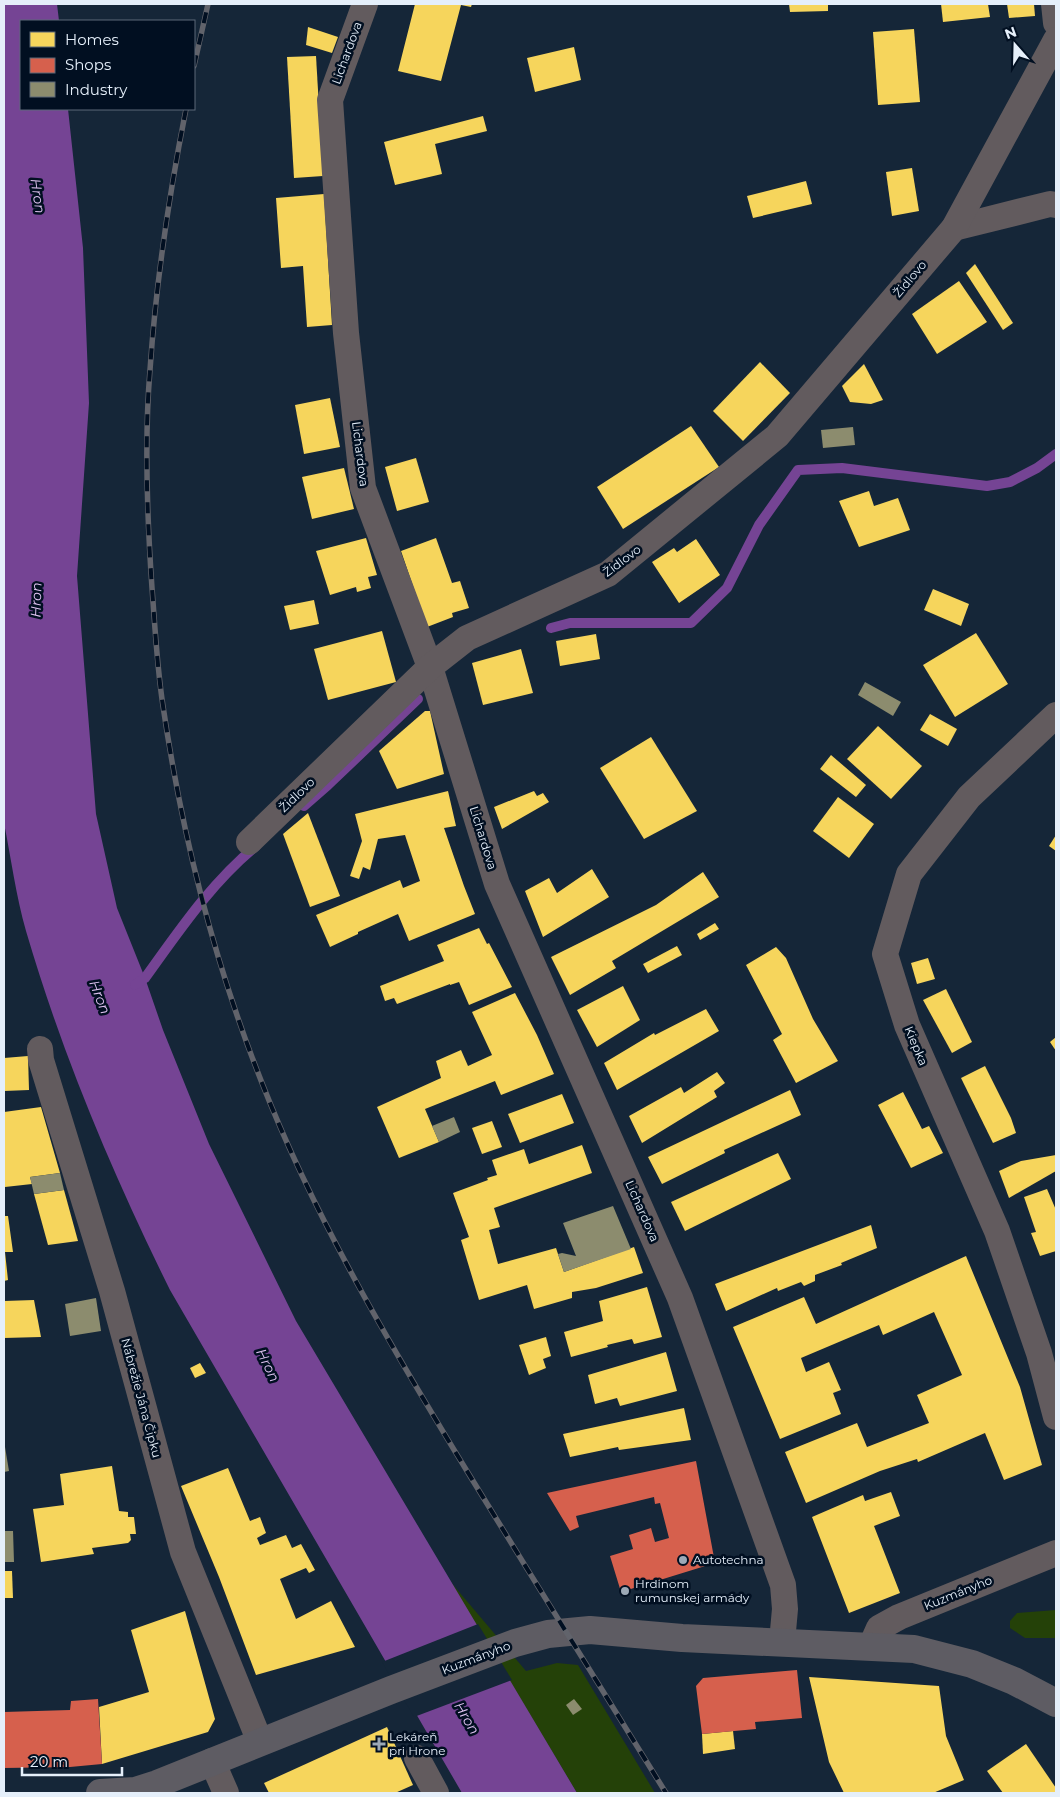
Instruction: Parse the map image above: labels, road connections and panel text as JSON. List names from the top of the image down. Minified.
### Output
{"streets":{"main road":["Kuzmányho"],"street":["Lichardova","Židlovo","Kiepka","Nábrežie Jána Čipku"]},"crossings":[["Lichardova","Židlovo"],["Lichardova","Kuzmányho"],["Nábrežie Jána Čipku","Kuzmányho"]],"water":["Hron"],"places":{"other":["Autotechna","Hrdinom rumunskej armády"],"health":["Lekáreň pri Hrone"]},"legend":["Homes","Shops","Industry"],"scale_bar":"20 m","north":"top"}
